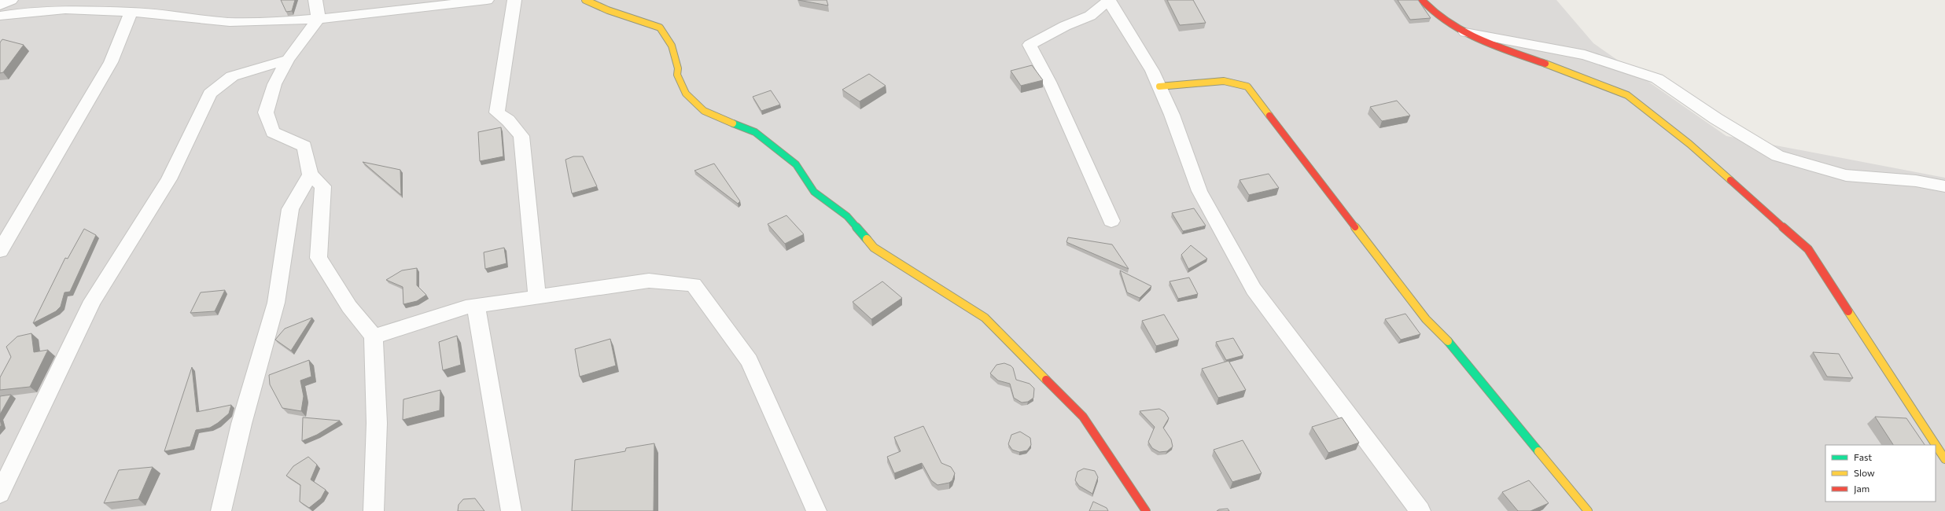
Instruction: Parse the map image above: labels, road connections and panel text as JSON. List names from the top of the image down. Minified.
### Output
{"legend":["Fast","Slow","Jam"]}
